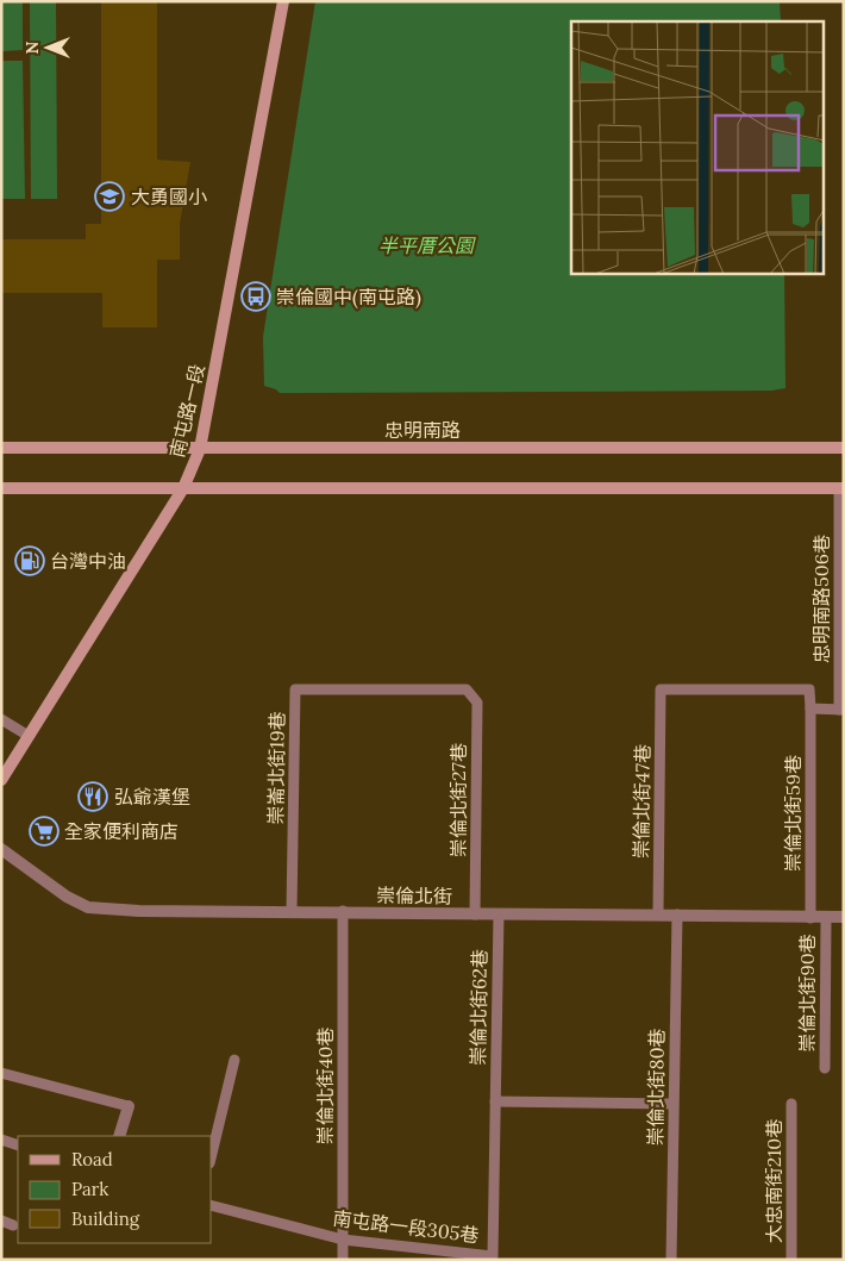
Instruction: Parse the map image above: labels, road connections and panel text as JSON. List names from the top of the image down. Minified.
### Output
{"streets":{"main road":["南屯路一段","忠明南路"],"street":["崇倫北街"],"lane":["忠明南路506巷","崇崙北街19巷","崇倫北街27巷","崇倫北街47巷","崇倫北街59巷","崇倫北街90巷","崇倫北街62巷","崇倫北街40巷","崇倫北街80巷","大忠南街210巷","南屯路一段305巷"]},"crossings":[["南屯路一段","忠明南路"],["忠明南路506巷","崇倫北街47巷"],["忠明南路506巷","崇倫北街59巷"],["崇崙北街19巷","崇倫北街27巷"],["崇崙北街19巷","崇倫北街"],["崇倫北街27巷","崇倫北街"],["崇倫北街47巷","崇倫北街"],["崇倫北街59巷","崇倫北街"],["崇倫北街","崇倫北街90巷"],["崇倫北街","崇倫北街62巷"],["崇倫北街","崇倫北街40巷"],["崇倫北街","崇倫北街80巷"],["崇倫北街62巷","南屯路一段305巷"],["崇倫北街40巷","南屯路一段305巷"]],"parks":["半平厝公園"],"places":{"school or university":["大勇國小"],"bus stop":["崇倫國中(南屯路)"],"fuel station":["台灣中油"],"restaurant":["弘爺漢堡"],"supermarket":["全家便利商店"]},"legend":["Road","Park","Building"],"north":"left"}
